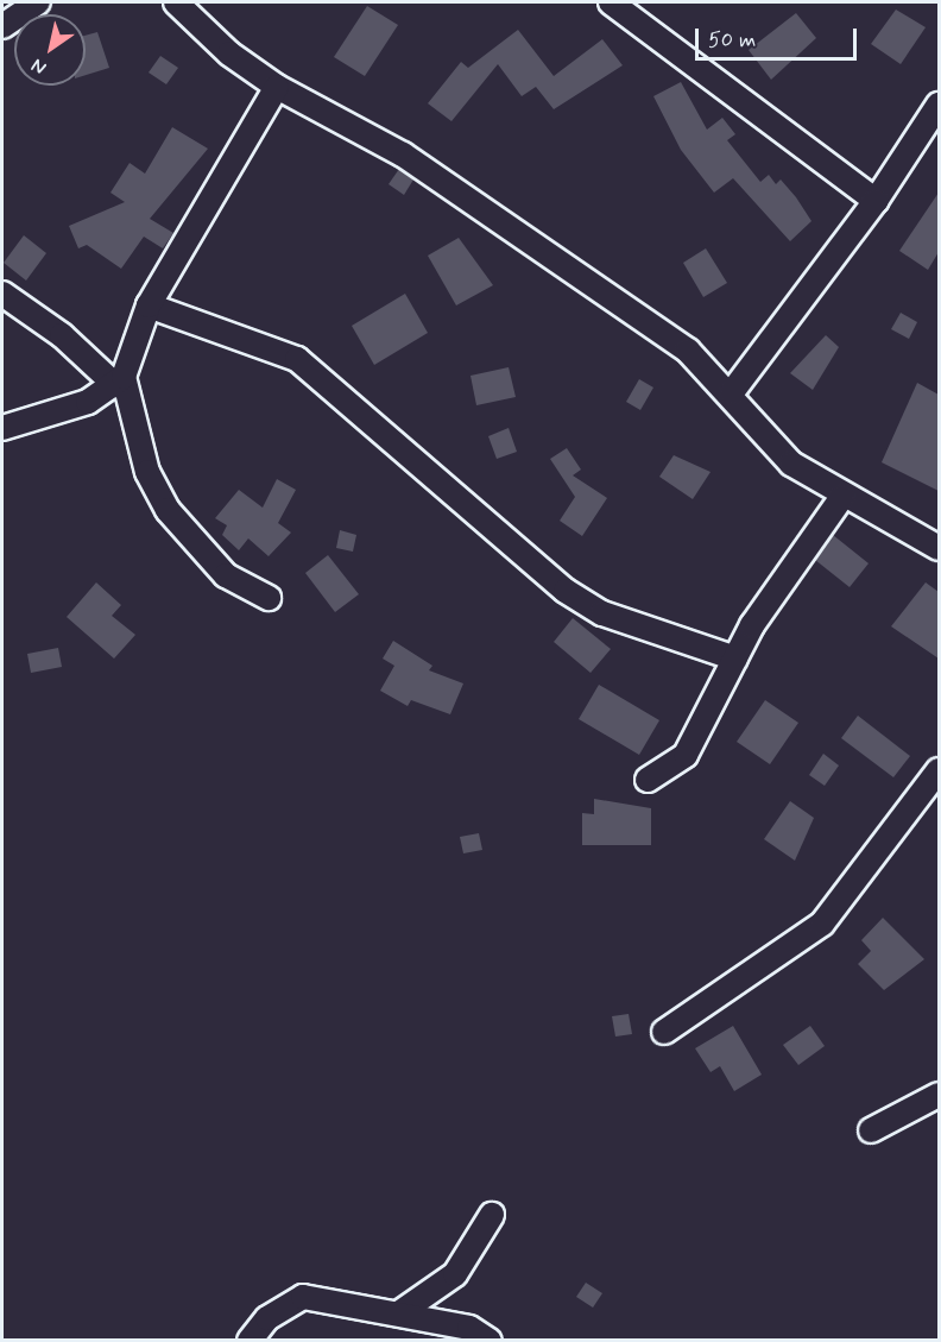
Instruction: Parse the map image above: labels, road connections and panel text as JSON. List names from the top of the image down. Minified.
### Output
{"scale_bar":"50 m","north":"bottom left"}
